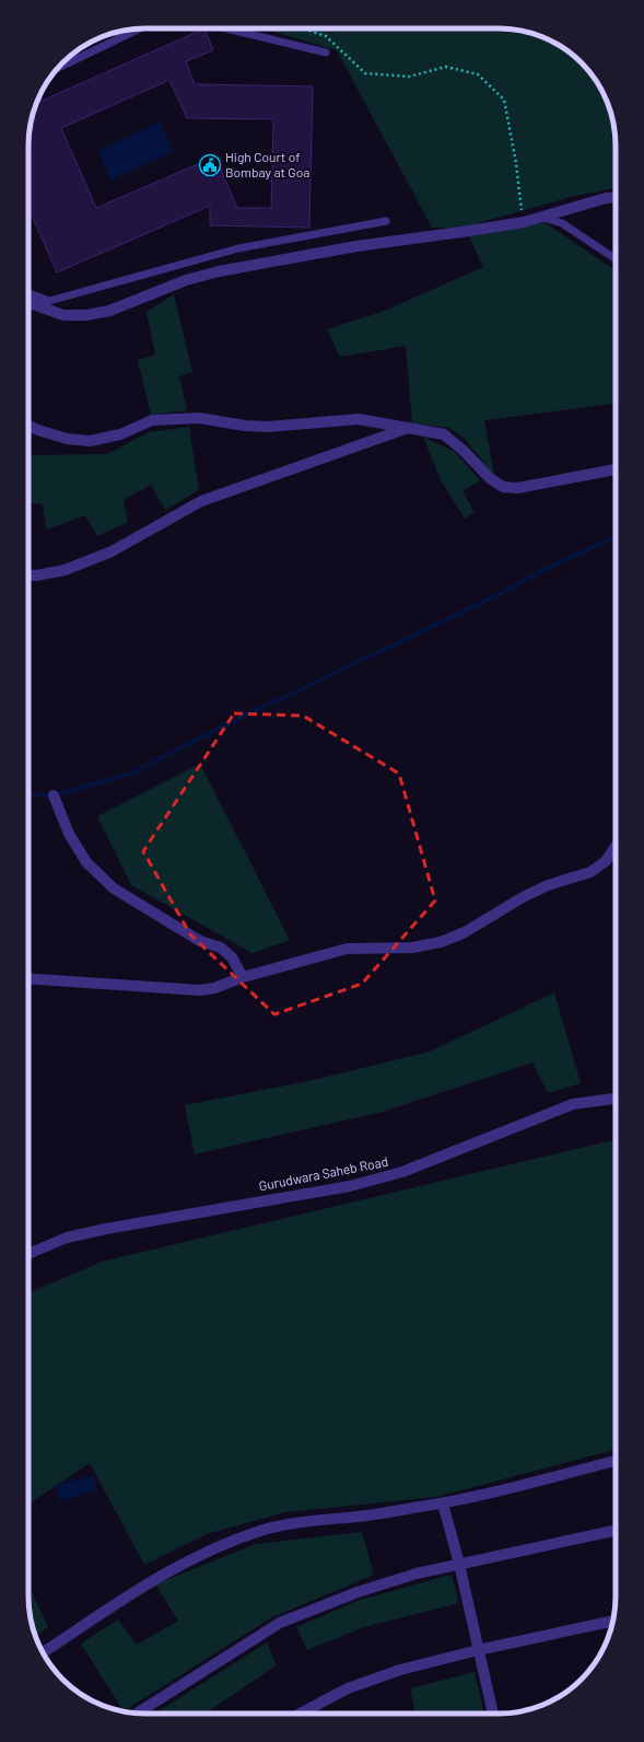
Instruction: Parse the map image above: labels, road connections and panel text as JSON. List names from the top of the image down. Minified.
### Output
{"streets":{"street":["Gurudwara Saheb Road"]},"places":{"public building":["High Court of Bombay at Goa"]}}
